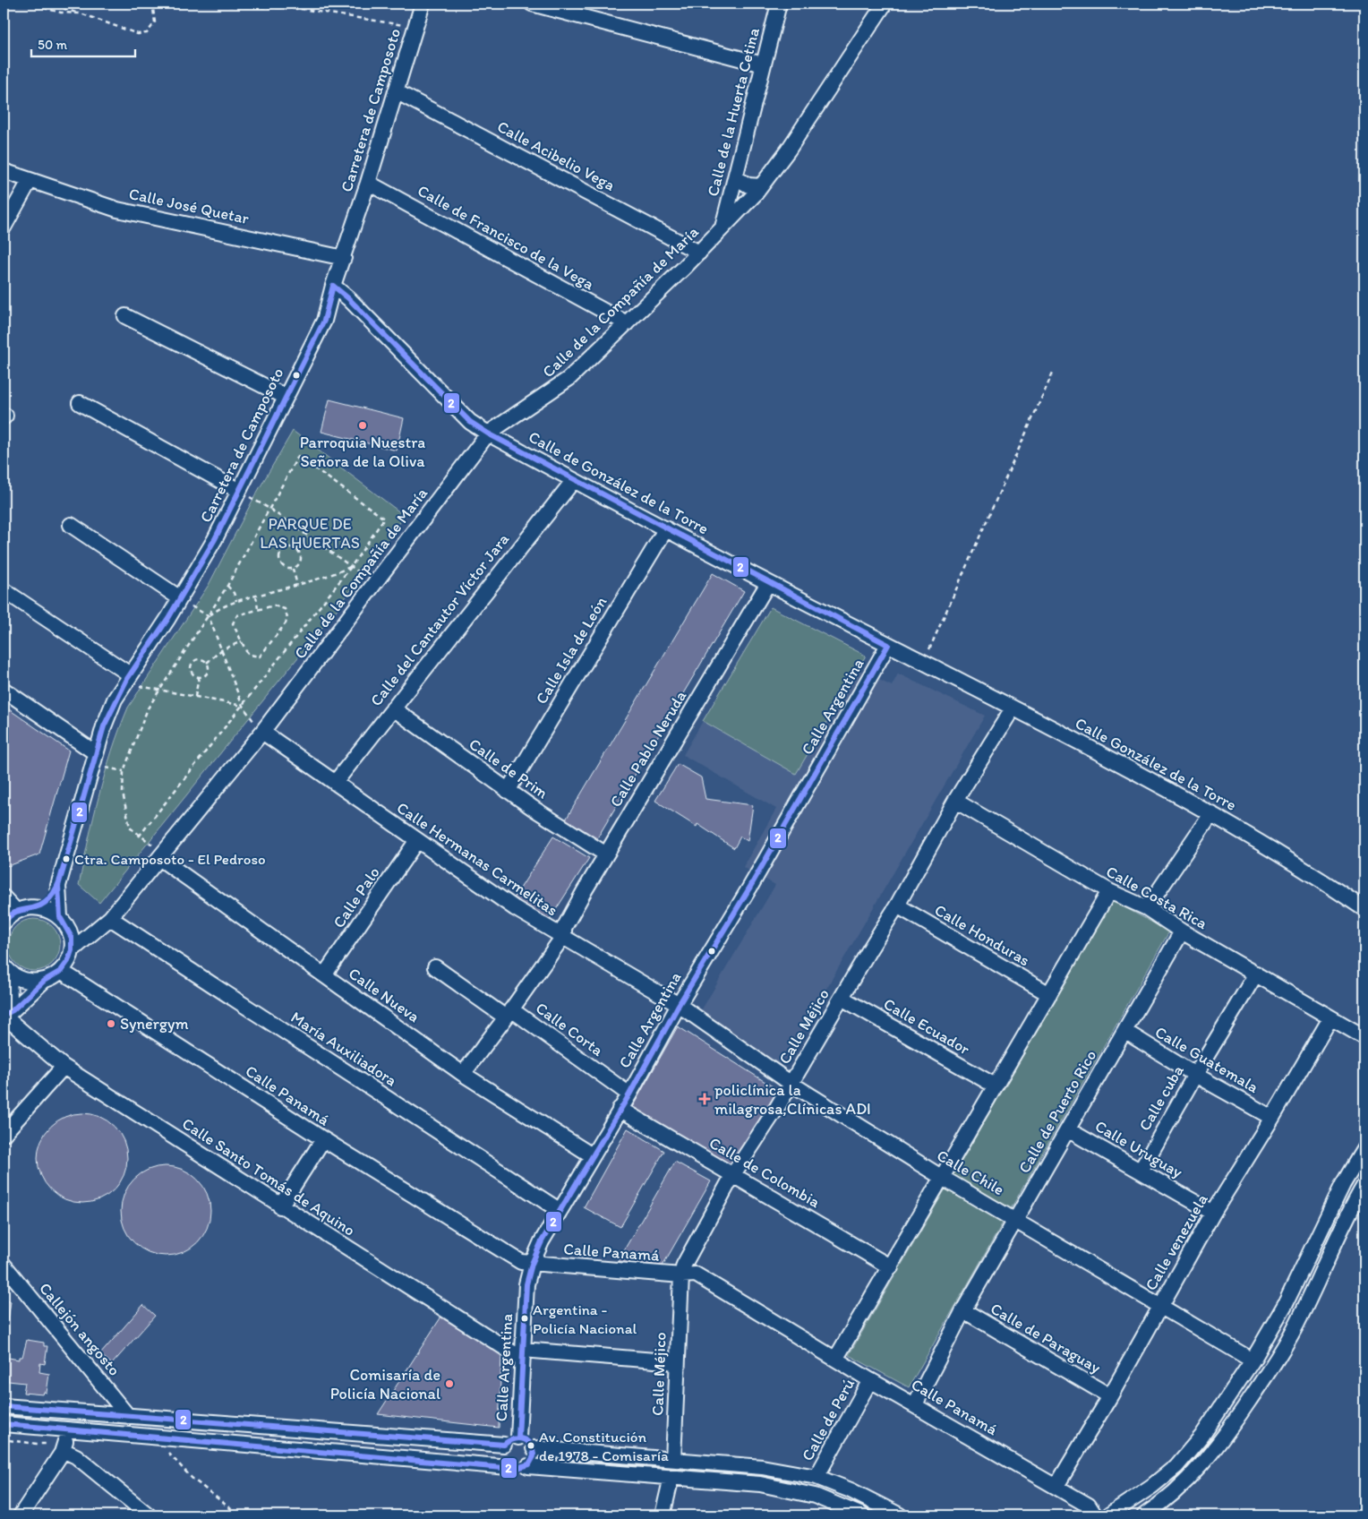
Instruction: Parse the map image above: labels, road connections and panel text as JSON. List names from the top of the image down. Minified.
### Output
{"streets":{"street":["Carretera de Camposoto","Calle de la Huerta Cetina","Calle Acibelio Vega","Calle José Quetar","Calle de Francisco de la Vega","Calle de la Compañía de María","Calle de González de la Torre","Calle del Cantautor Víctor Jara","Calle Isla de León","Calle Argentina","Calle Pablo Neruda","Calle González de la Torre","Calle de Prim","Calle Hermanas Carmelitas","Calle Palo","Calle Costa Rica","Calle Honduras","Calle Nueva","Calle Méjico","Calle Ecuador","Calle Corta","María Auxiliadora","Calle Guatemala","Calle Panamá","Calle cuba","Calle de Puerto Rico","Calle Uruguay","Calle de Colombia","Calle Chile","Calle Santo Tomás de Aquino","Calle venezuela","Callejón angosto","Calle de Paraguay","Calle de Perú"]},"crossings":[["Carretera de Camposoto","Calle Acibelio Vega"],["Carretera de Camposoto","Calle José Quetar"],["Carretera de Camposoto","Calle de Francisco de la Vega"],["Carretera de Camposoto","Calle de González de la Torre"],["Calle de la Huerta Cetina","Calle de la Compañía de María"],["Calle Acibelio Vega","Calle de la Compañía de María"],["Calle de Francisco de la Vega","Calle de la Compañía de María"],["Calle de la Compañía de María","Calle de González de la Torre"],["Calle de la Compañía de María","Calle Hermanas Carmelitas"],["Calle de la Compañía de María","Calle Nueva"],["Calle de la Compañía de María","María Auxiliadora"],["Calle de González de la Torre","Calle del Cantautor Víctor Jara"],["Calle de González de la Torre","Calle Isla de León"],["Calle de González de la Torre","Calle Argentina"],["Calle de González de la Torre","Calle Pablo Neruda"],["Calle de González de la Torre","Calle González de la Torre"],["Calle del Cantautor Víctor Jara","Calle de Prim"],["Calle del Cantautor Víctor Jara","Calle Hermanas Carmelitas"],["Calle Isla de León","Calle de Prim"],["Calle Argentina","Calle Hermanas Carmelitas"],["Calle Argentina","Calle Nueva"],["Calle Argentina","Calle Corta"],["Calle Argentina","María Auxiliadora"],["Calle Argentina","Calle Panamá"],["Calle Argentina","Calle de Colombia"],["Calle Argentina","Calle Chile"],["Calle Argentina","Calle Santo Tomás de Aquino"],["Calle Pablo Neruda","Calle de Prim"],["Calle Pablo Neruda","Calle Hermanas Carmelitas"],["Calle Pablo Neruda","Calle Nueva"],["Calle Pablo Neruda","Calle Corta"],["Calle González de la Torre","Calle Méjico"],["Calle Hermanas Carmelitas","Calle Palo"],["Calle Hermanas Carmelitas","Calle Chile"],["Calle Palo","Calle Nueva"],["Calle Costa Rica","Calle Méjico"],["Calle Costa Rica","Calle cuba"],["Calle Costa Rica","Calle de Puerto Rico"],["Calle Costa Rica","Calle venezuela"],["Calle Honduras","Calle Méjico"],["Calle Méjico","Calle Ecuador"],["Calle Méjico","Calle Panamá"],["Calle Méjico","Calle de Colombia"],["Calle Méjico","Calle Chile"],["Calle Guatemala","Calle cuba"],["Calle Guatemala","Calle de Puerto Rico"],["Calle Guatemala","Calle venezuela"],["Calle Panamá","Calle de Puerto Rico"],["Calle Panamá","Calle venezuela"],["Calle Panamá","Calle de Perú"],["Calle cuba","Calle Uruguay"],["Calle de Puerto Rico","Calle Uruguay"],["Calle de Puerto Rico","Calle Chile"],["Calle de Puerto Rico","Calle de Paraguay"],["Calle Uruguay","Calle venezuela"],["Calle Chile","Calle venezuela"],["Calle venezuela","Calle de Paraguay"]],"parks":["PARQUE DE LAS HUERTAS"],"places":{"other":["Parroquia Nuestra Señora de la Oliva","Ctra. Camposoto - El Pedroso","Synergym","Argentina - Policía Nacional","Comisaría de Policía Nacional","Av. Constitución de 1978 - Comisaría"],"health":["policlínica la milagrosa,Clínicas ADI"]},"lines":["transit line 2"],"scale_bar":"50 m"}
